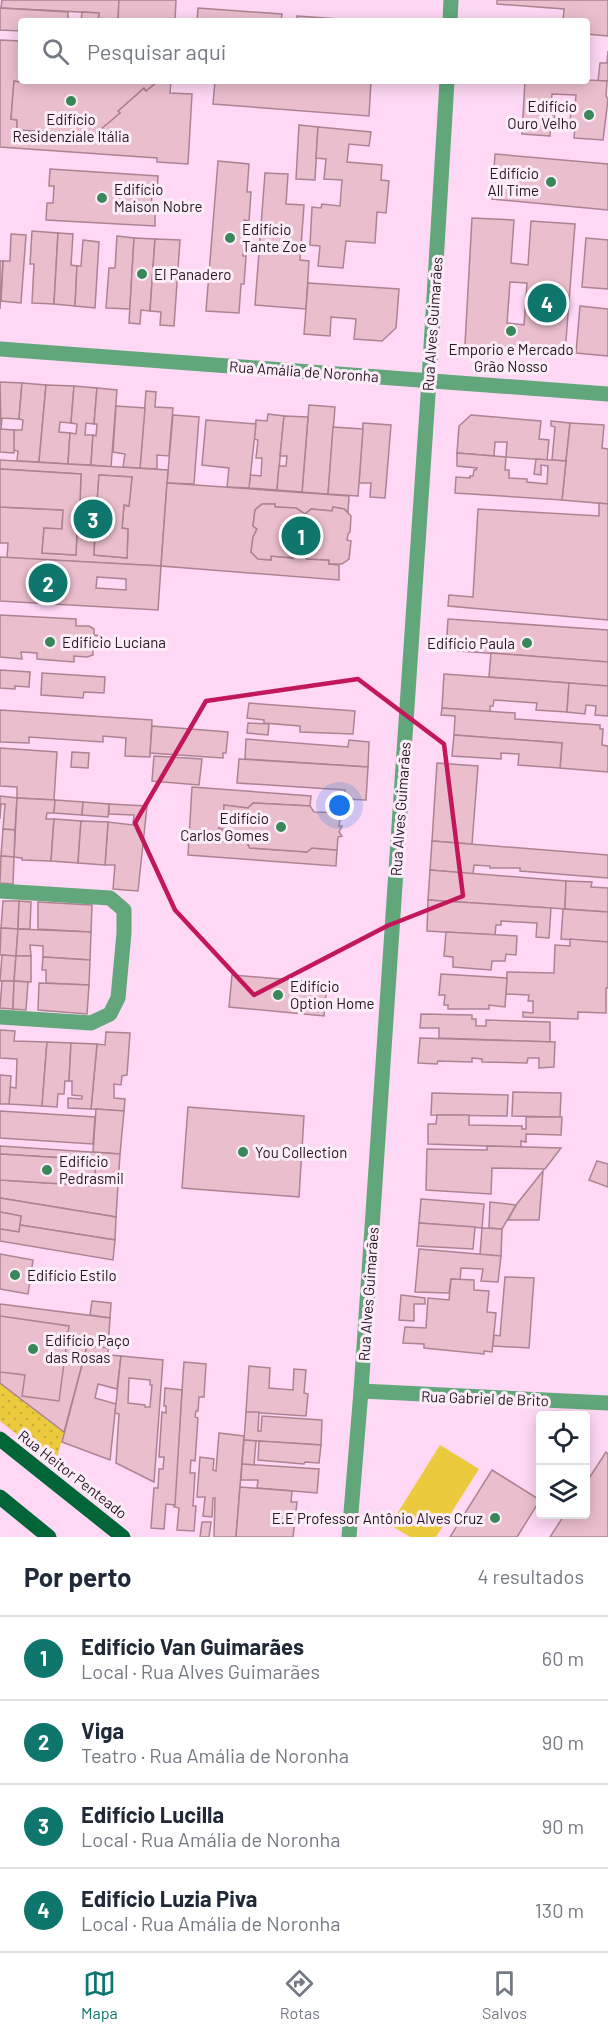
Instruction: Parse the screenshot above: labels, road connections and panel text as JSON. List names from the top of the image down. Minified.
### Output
{"streets":{"main road":["Rua Heitor Penteado"],"street":["Rua Alves Guimarães","Rua Amália de Noronha","Rua Gabriel de Brito"]},"crossings":[["Rua Alves Guimarães","Rua Amália de Noronha"],["Rua Alves Guimarães","Rua Gabriel de Brito"]],"places":["Edifício Residenziale Itália","Edifício Ouro Velho","Edifício All Time","Edifício Maison Nobre","Edifício Tante Zoe","El Panadero","Emporio e Mercado Grão Nosso","Edifício Luciana","Edifício Paula","Edifício Carlos Gomes","Edifício Option Home","You Collection","Edifício Pedrasmil","Edifício Estilo","Edifício Paço das Rosas","E.E Professor Antônio Alves Cruz"],"page":{"search":"Pesquisar aqui","pins":["4","3","1","2"],"heading":["Por perto","4 resultados"],"list":[{"mark":"1","name":"Edifício Van Guimarães","note":"Local · Rua Alves Guimarães","value":"60 m"},{"mark":"2","name":"Viga","note":"Teatro · Rua Amália de Noronha","value":"90 m"},{"mark":"3","name":"Edifício Lucilla","note":"Local · Rua Amália de Noronha","value":"90 m"},{"mark":"4","name":"Edifício Luzia Piva","note":"Local · Rua Amália de Noronha","value":"130 m"}],"nav":["Mapa","Rotas","Salvos"]}}
